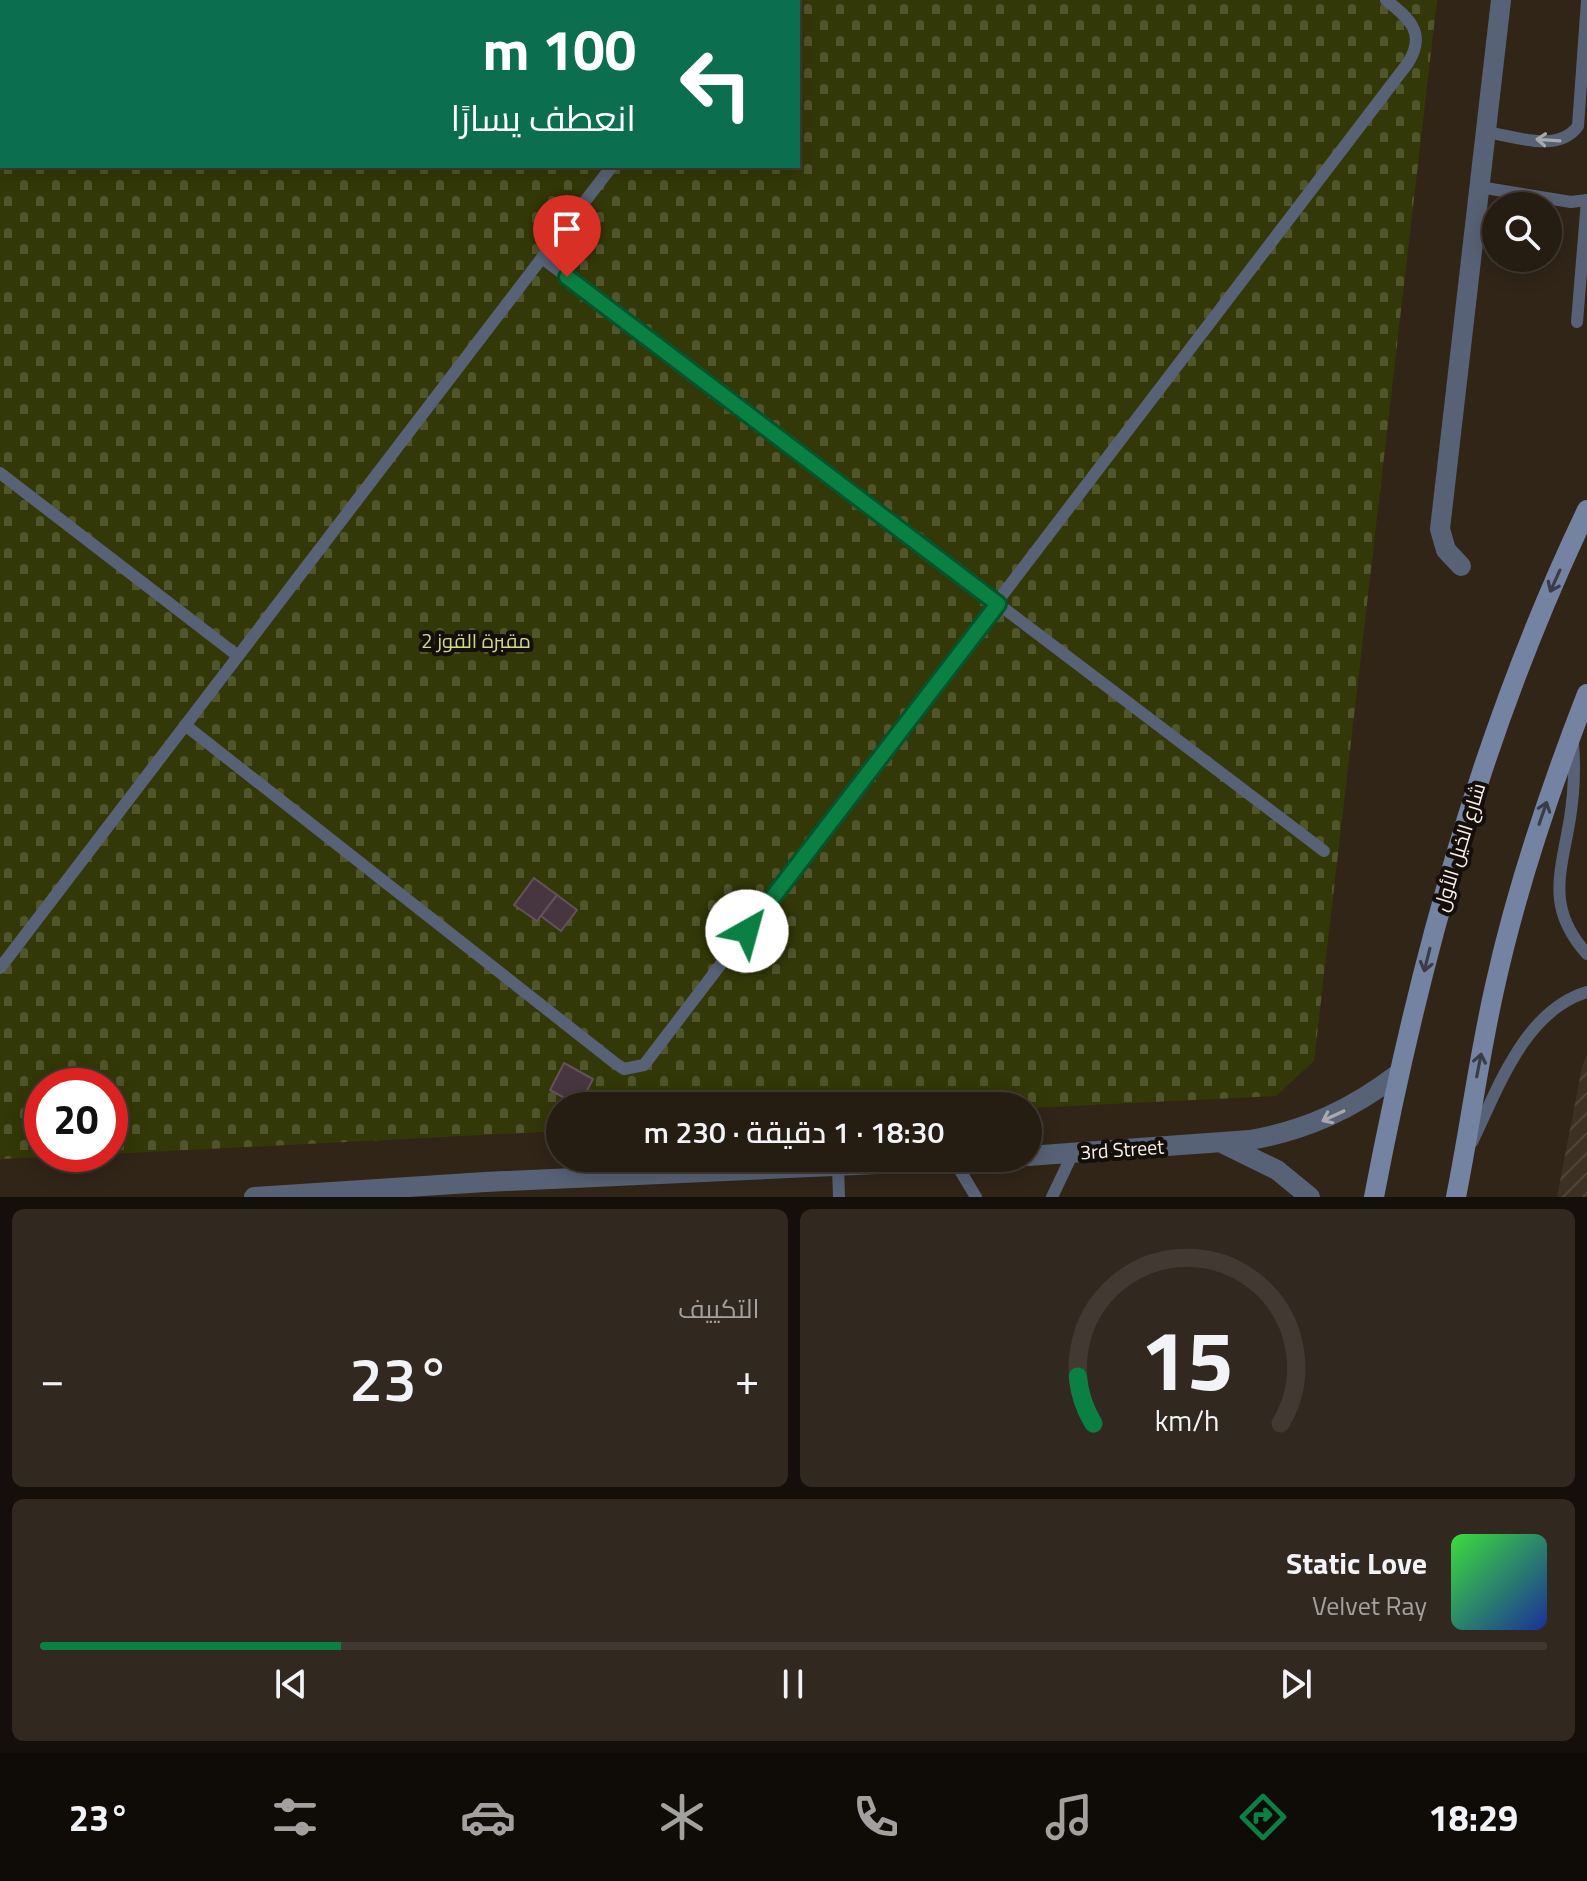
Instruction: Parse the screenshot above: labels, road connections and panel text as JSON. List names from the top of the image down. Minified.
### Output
{"streets":{"main road":["شارع الخيل الأول"],"street":["3rd Street"]},"crossings":[["شارع الخيل الأول","3rd Street"]],"one_way":["3rd Street"],"parks":["مقبرة القوز 2"],"page":{"turn":["100 m","انعطف يسارًا"],"limit":"20","trip":"18:30 · 1 دقيقة · 230 m","tile":"التكييف","heat":["−","23°","+"],"song":["Static Love","Velvet Ray"],"tabs":["18:29","23°"],"gauge":["15","km/h"]}}
